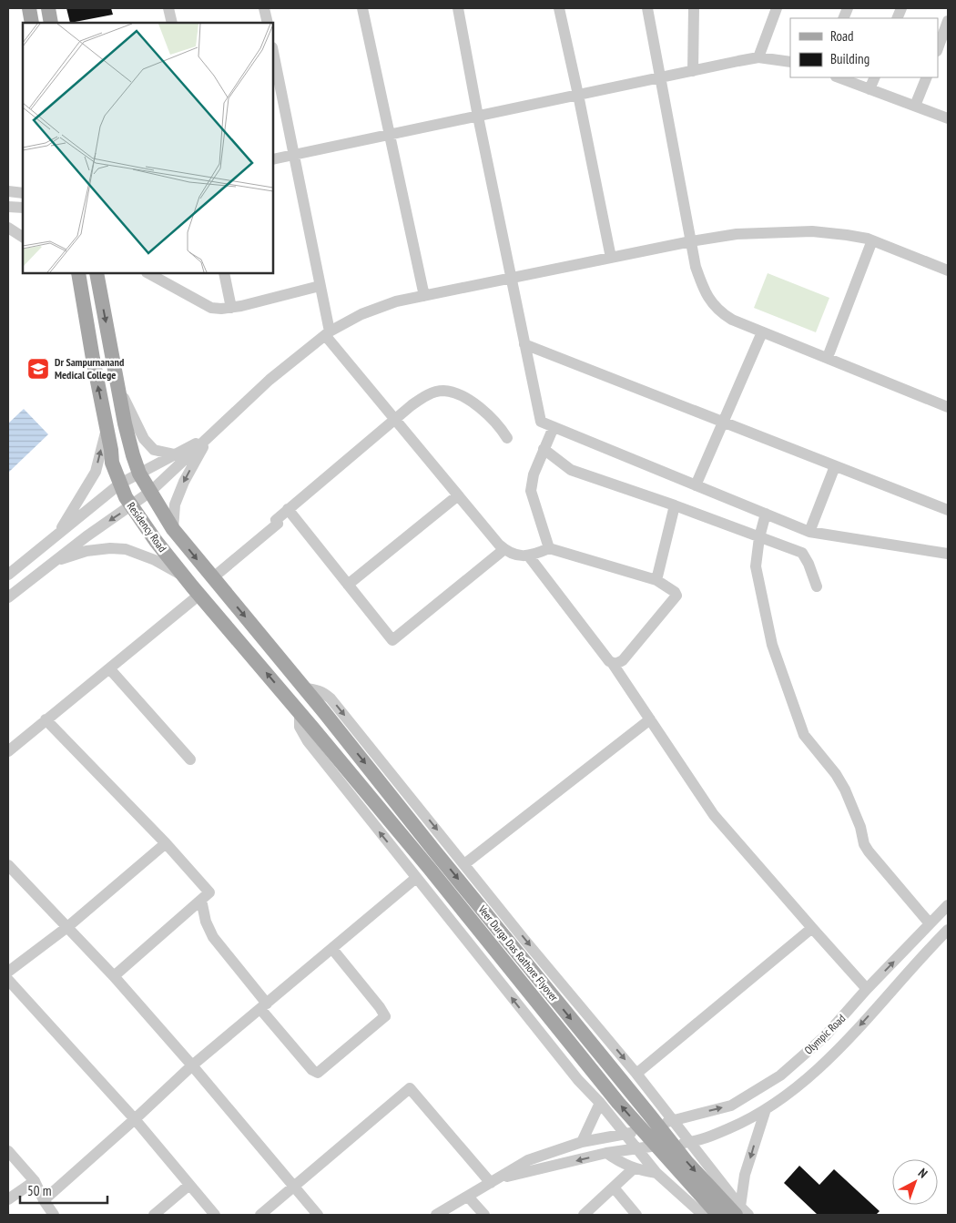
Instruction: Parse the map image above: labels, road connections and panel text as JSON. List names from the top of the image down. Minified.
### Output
{"streets":{"main road":["Residency Road","Veer Durga Das Rathore Flyover"],"street":["Olympic Road"]},"crossings":[["Residency Road","Veer Durga Das Rathore Flyover"]],"places":{"school or university":["Dr Sampurnanand Medical College"]},"legend":["Road","Building"],"scale_bar":"50 m","north":"top right"}
